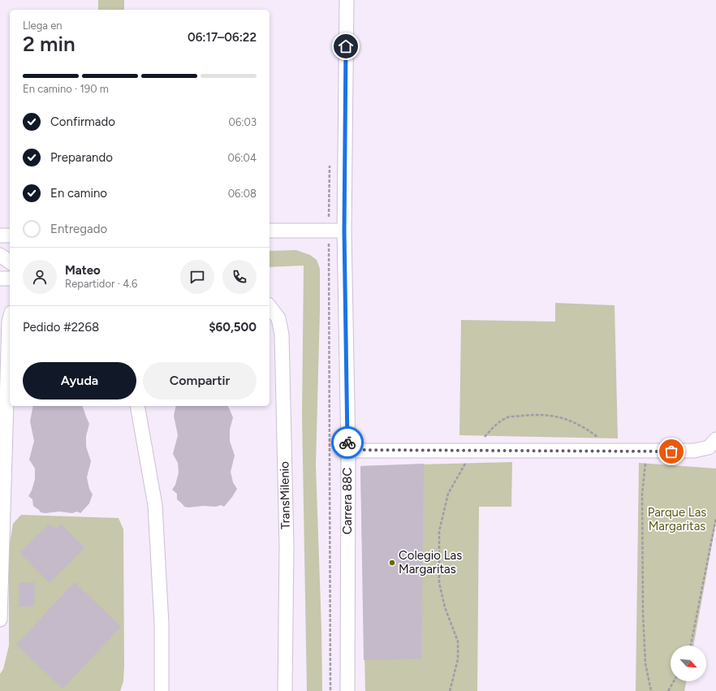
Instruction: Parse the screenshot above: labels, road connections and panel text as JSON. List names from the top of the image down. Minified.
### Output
{"streets":{"street":["TransMilenio","Carrera 88C"]},"parks":["Parque Las Margaritas"],"places":["Colegio Las Margaritas"],"north":"bottom right","page":{"heading":["2 min","Llega en","06:17–06:22"],"panel":["Mateo","Repartidor · 4.6","Pedido #2268","$60,500"],"bar":"En camino · 190 m","list":[["Confirmado","06:03"],["Preparando","06:04"],["En camino","06:08"],"Entregado"],"buttons":["Ayuda","Compartir"]}}
